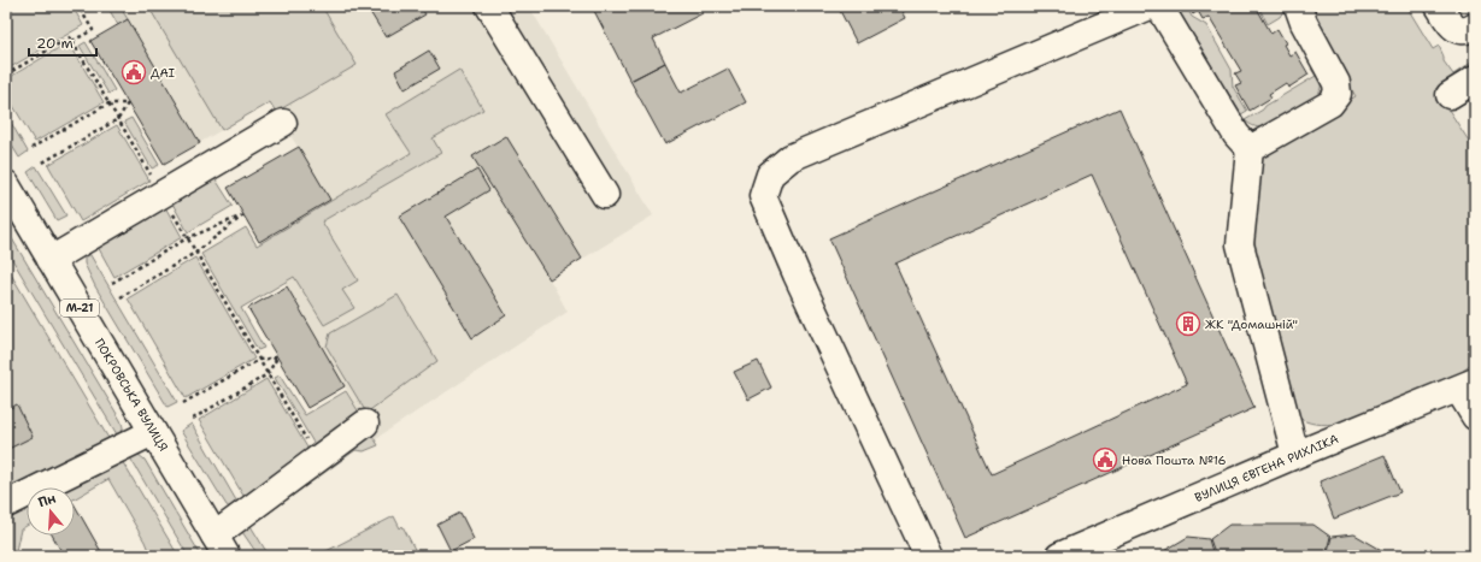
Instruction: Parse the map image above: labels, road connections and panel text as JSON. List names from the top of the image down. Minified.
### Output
{"streets":{"main road":["М-21","ПОКРОВСЬКА ВУЛИЦЯ","ВУЛИЦЯ ЄВГЕНА РИХЛІКА"]},"places":{"public building":["ДАІ","Нова Пошта №16"],"building":["ЖК \"Домашній\""]},"scale_bar":"20 m","north":"top"}
